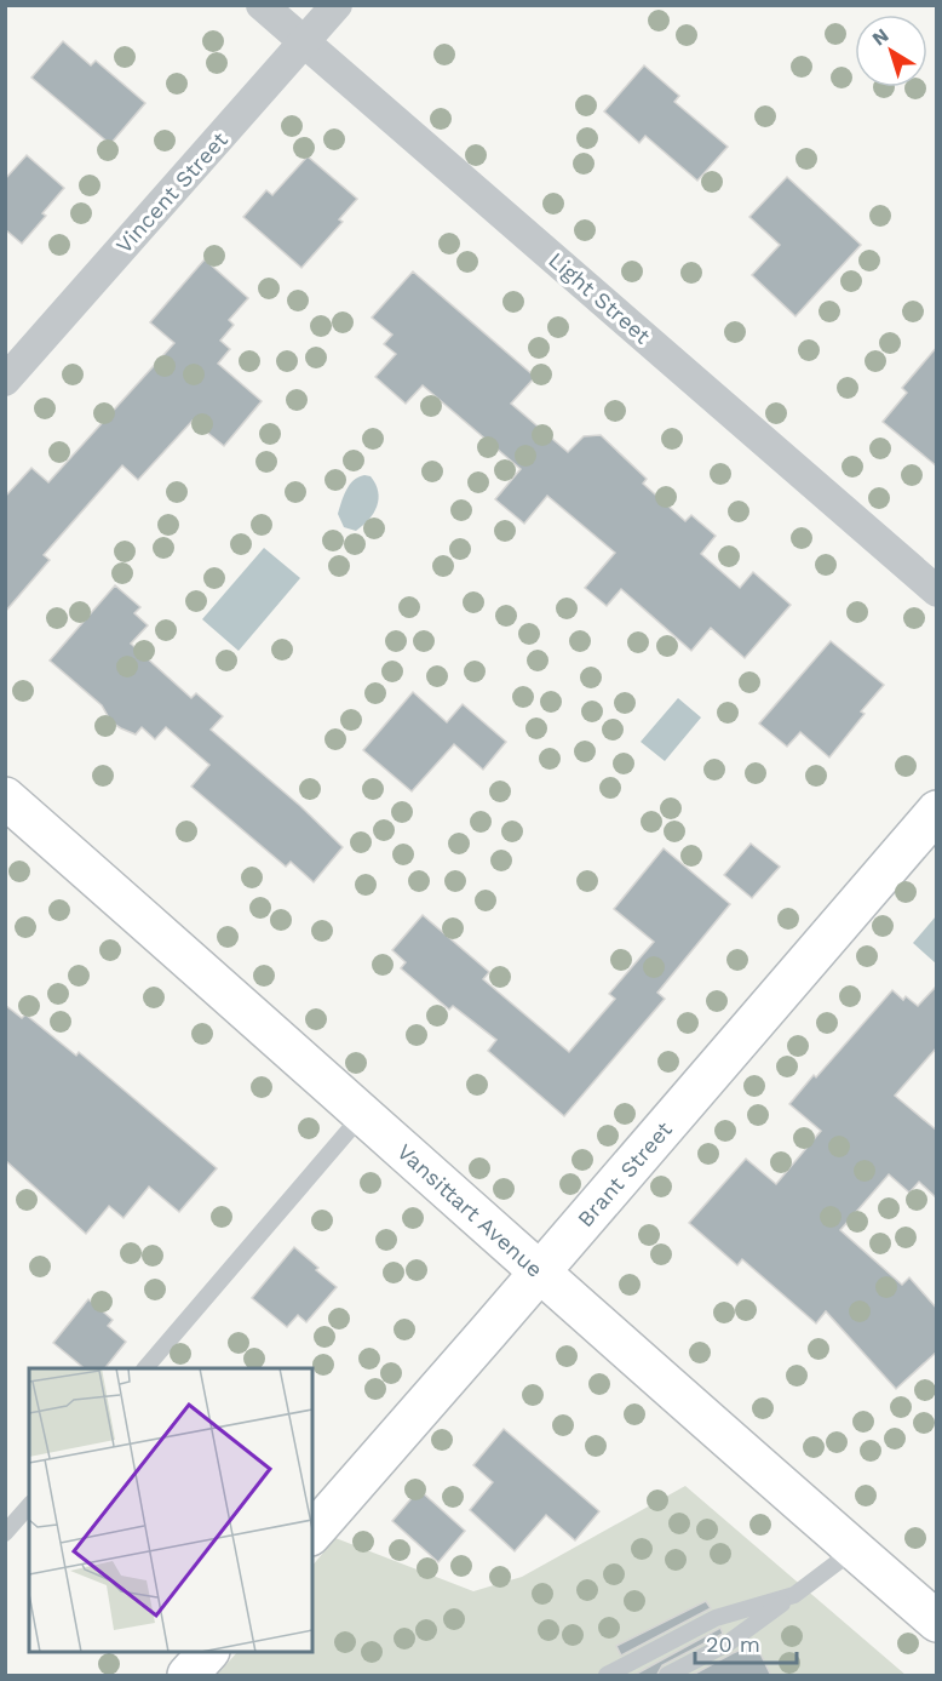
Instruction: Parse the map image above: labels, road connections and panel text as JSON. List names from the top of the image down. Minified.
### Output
{"streets":{"main road":["Brant Street","Vansittart Avenue"],"street":["Vincent Street","Light Street"]},"crossings":[["Vincent Street","Light Street"],["Brant Street","Vansittart Avenue"]],"scale_bar":"20 m","north":"top left"}
